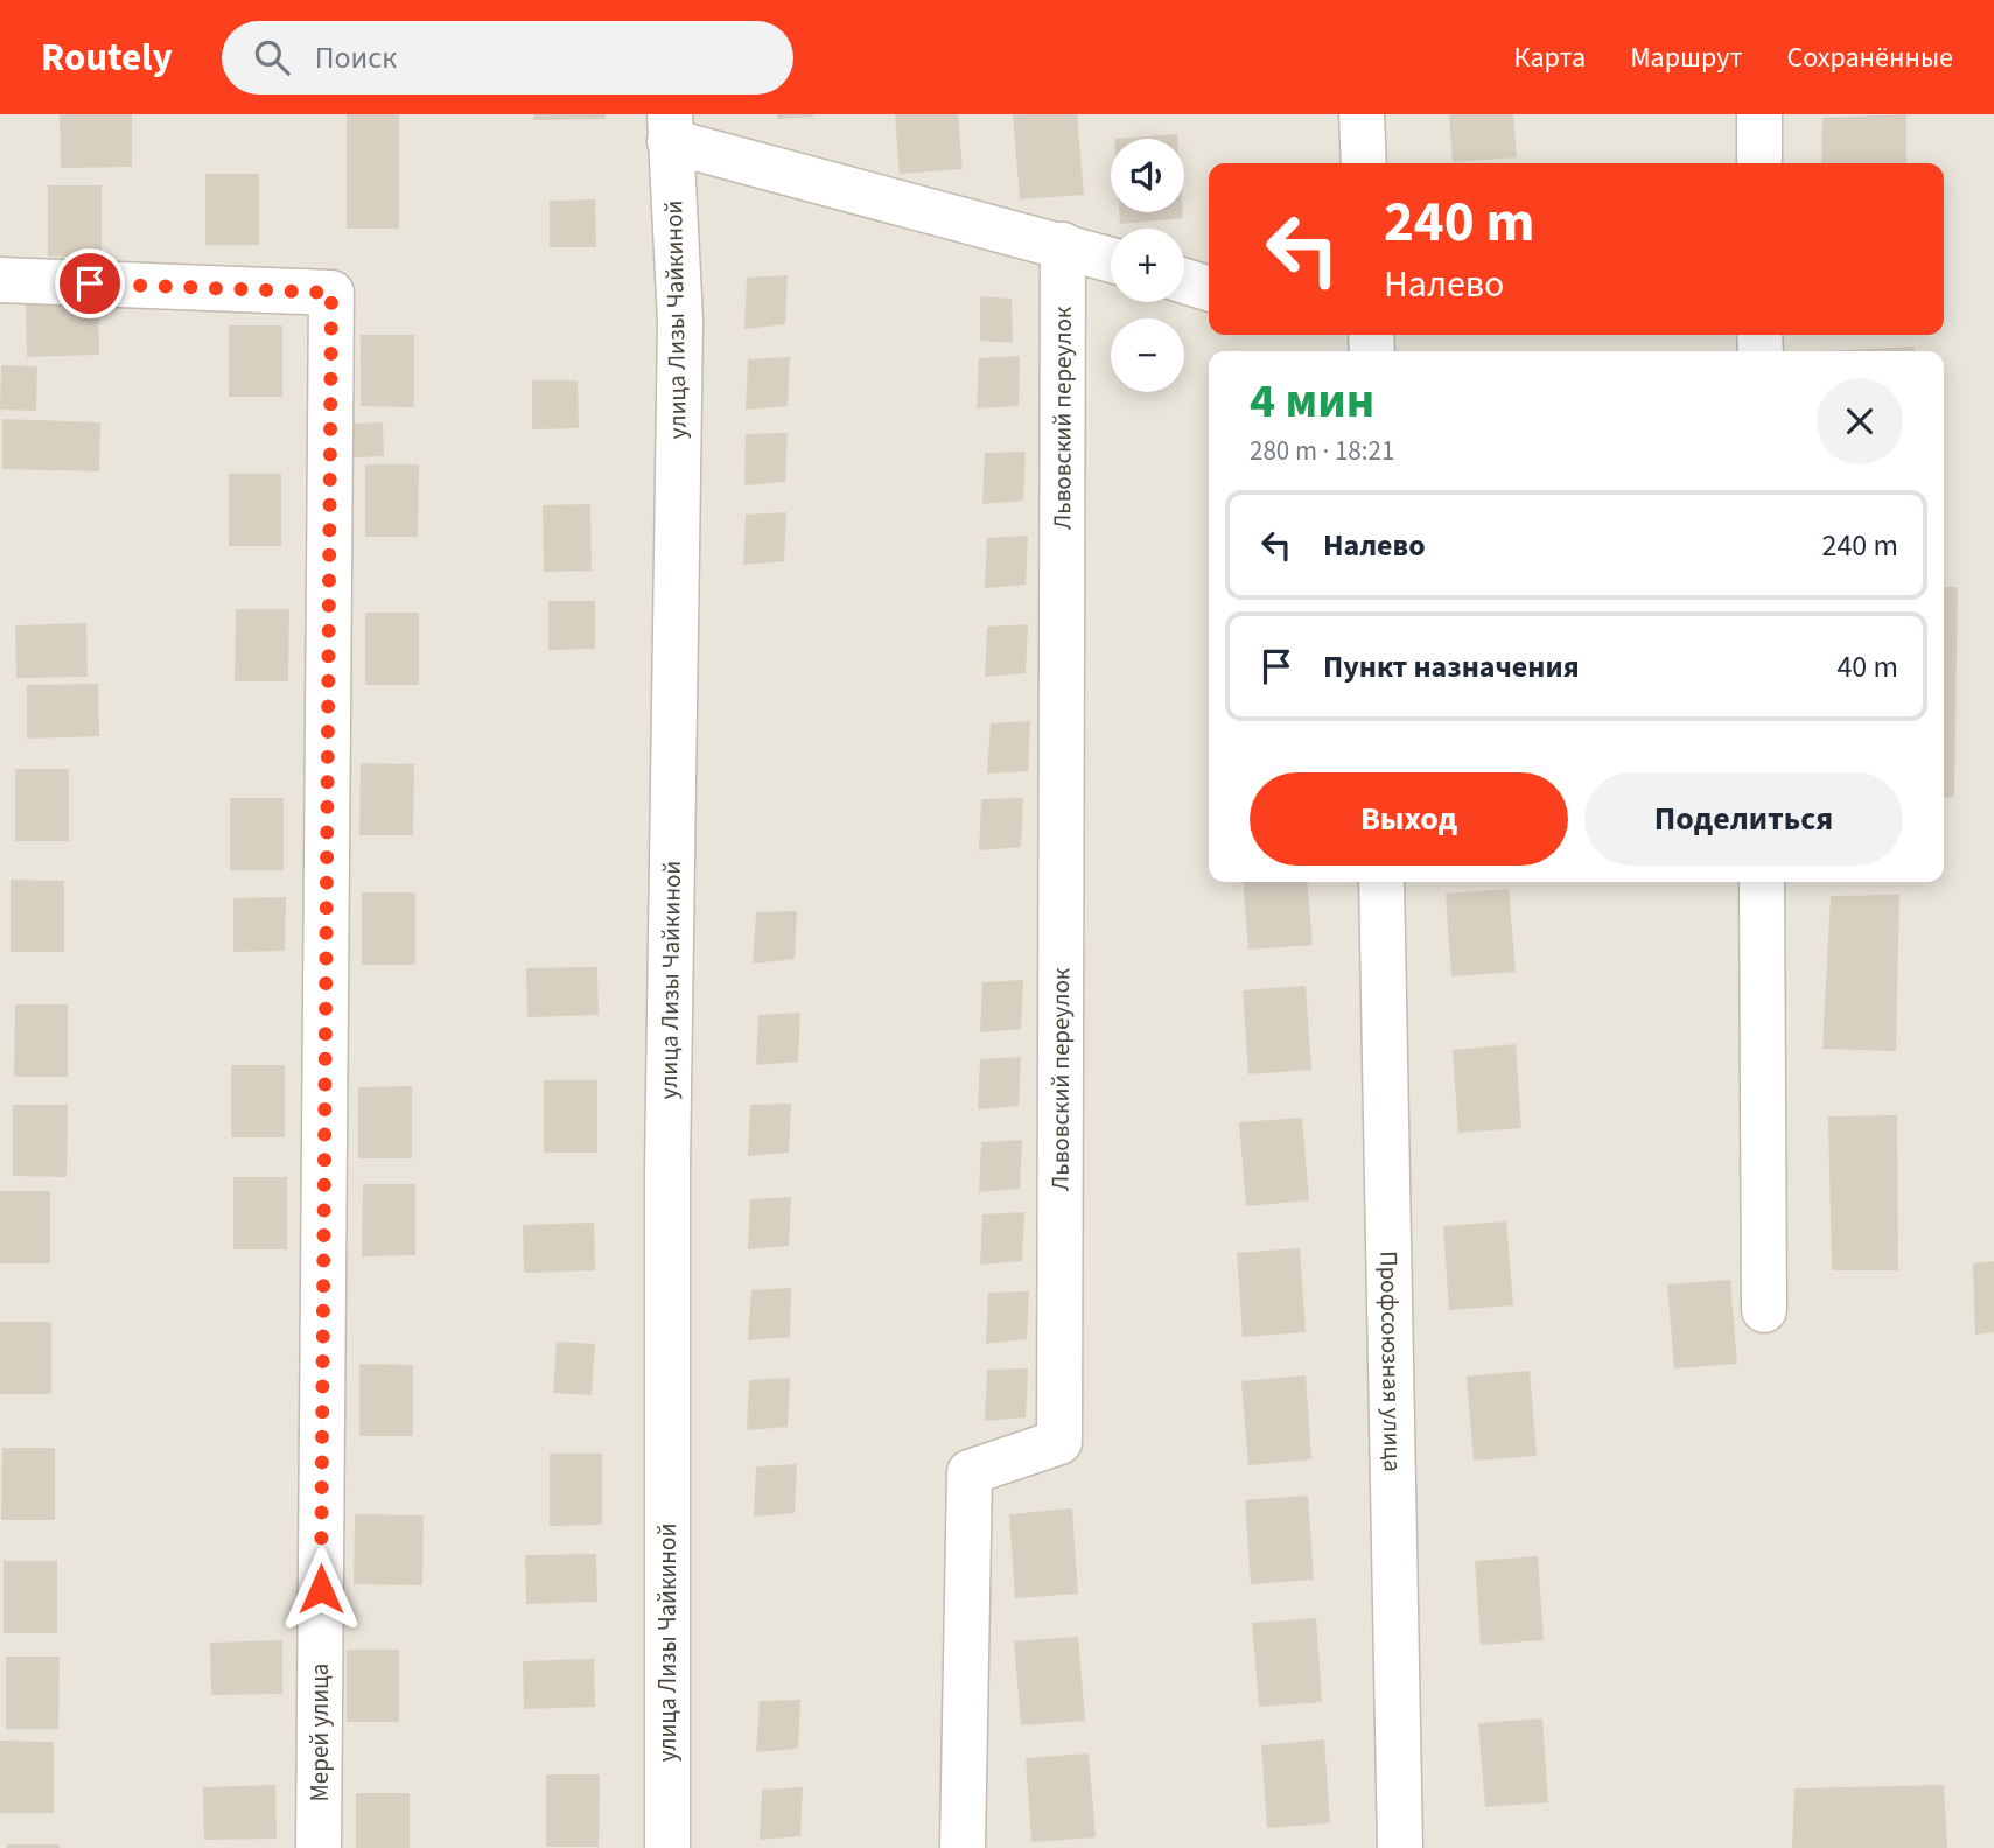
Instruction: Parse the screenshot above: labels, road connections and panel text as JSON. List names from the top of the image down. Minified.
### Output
{"streets":{"street":["улица Лизы Чайкиной","Львовский переулок","Профсоюзная улица","Мерей улица"]},"page":{"header":"Routely","search":"Поиск","nav":["Карта","Маршрут","Сохранённые"],"map_buttons":["+","−"],"turn":["240 m","Налево"],"heading":["4 мин","280 m · 18:21"],"list":[{"name":"Налево","value":"240 m"},{"name":"Пункт назначения","value":"40 m"}],"buttons":["Выход","Поделиться"]}}
